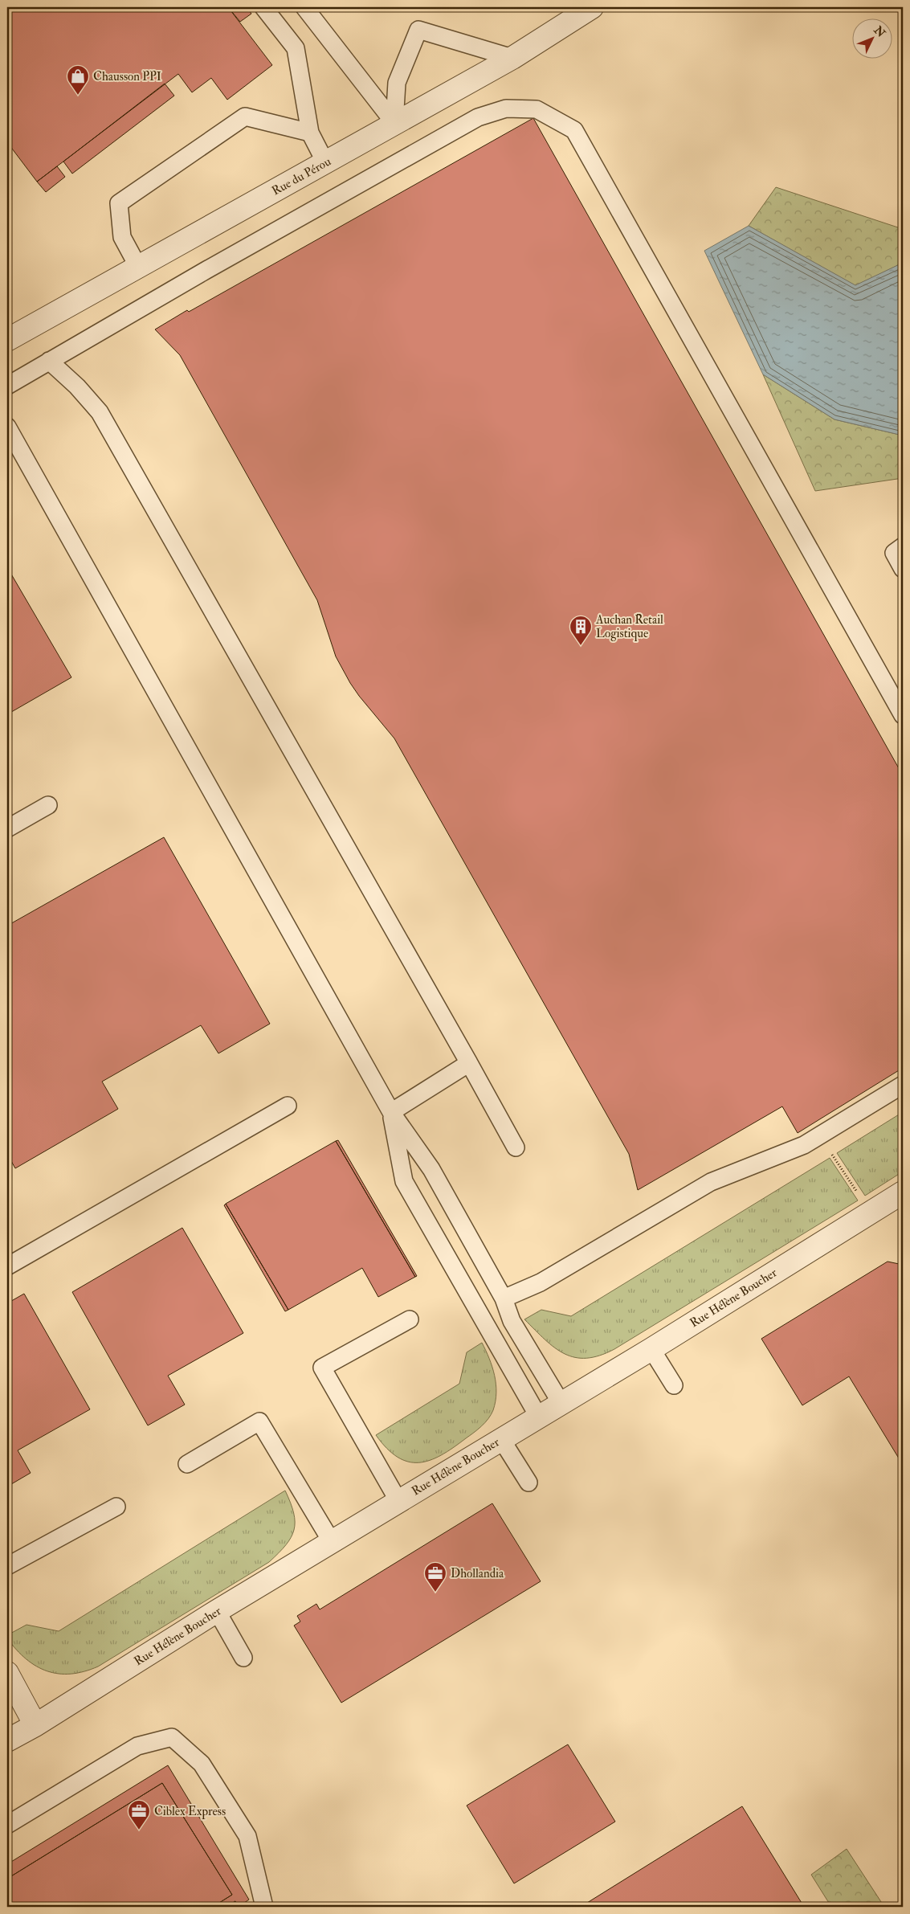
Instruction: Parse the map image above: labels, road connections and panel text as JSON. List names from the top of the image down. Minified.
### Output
{"streets":{"street":["Rue du Pérou","Rue Hélène Boucher"]},"places":{"shop":["Chausson PPI"],"building":["Auchan Retail Logistique"],"office":["Dhollandia","Ciblex Express"]},"north":"top right"}
